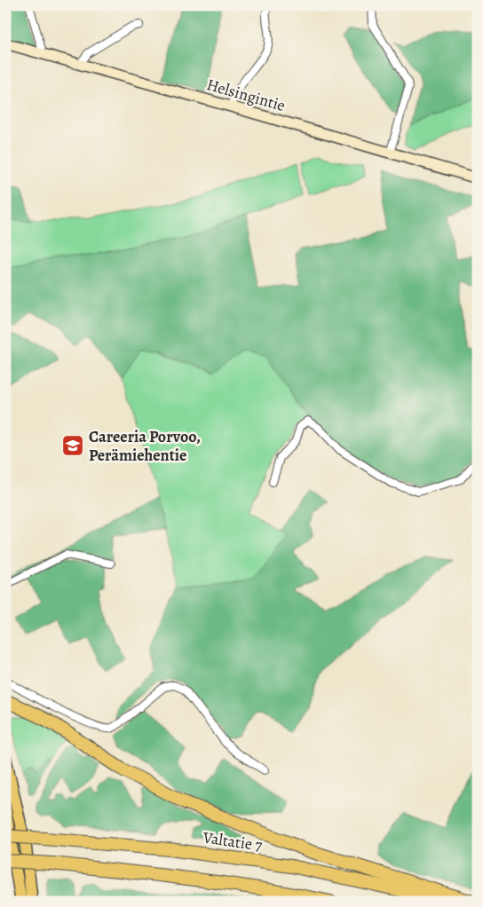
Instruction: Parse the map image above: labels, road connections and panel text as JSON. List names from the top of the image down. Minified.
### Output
{"streets":{"highway":["Valtatie 7"],"main road":["Helsingintie"]},"places":{"school or university":["Careeria Porvoo, Perämiehentie"]}}
